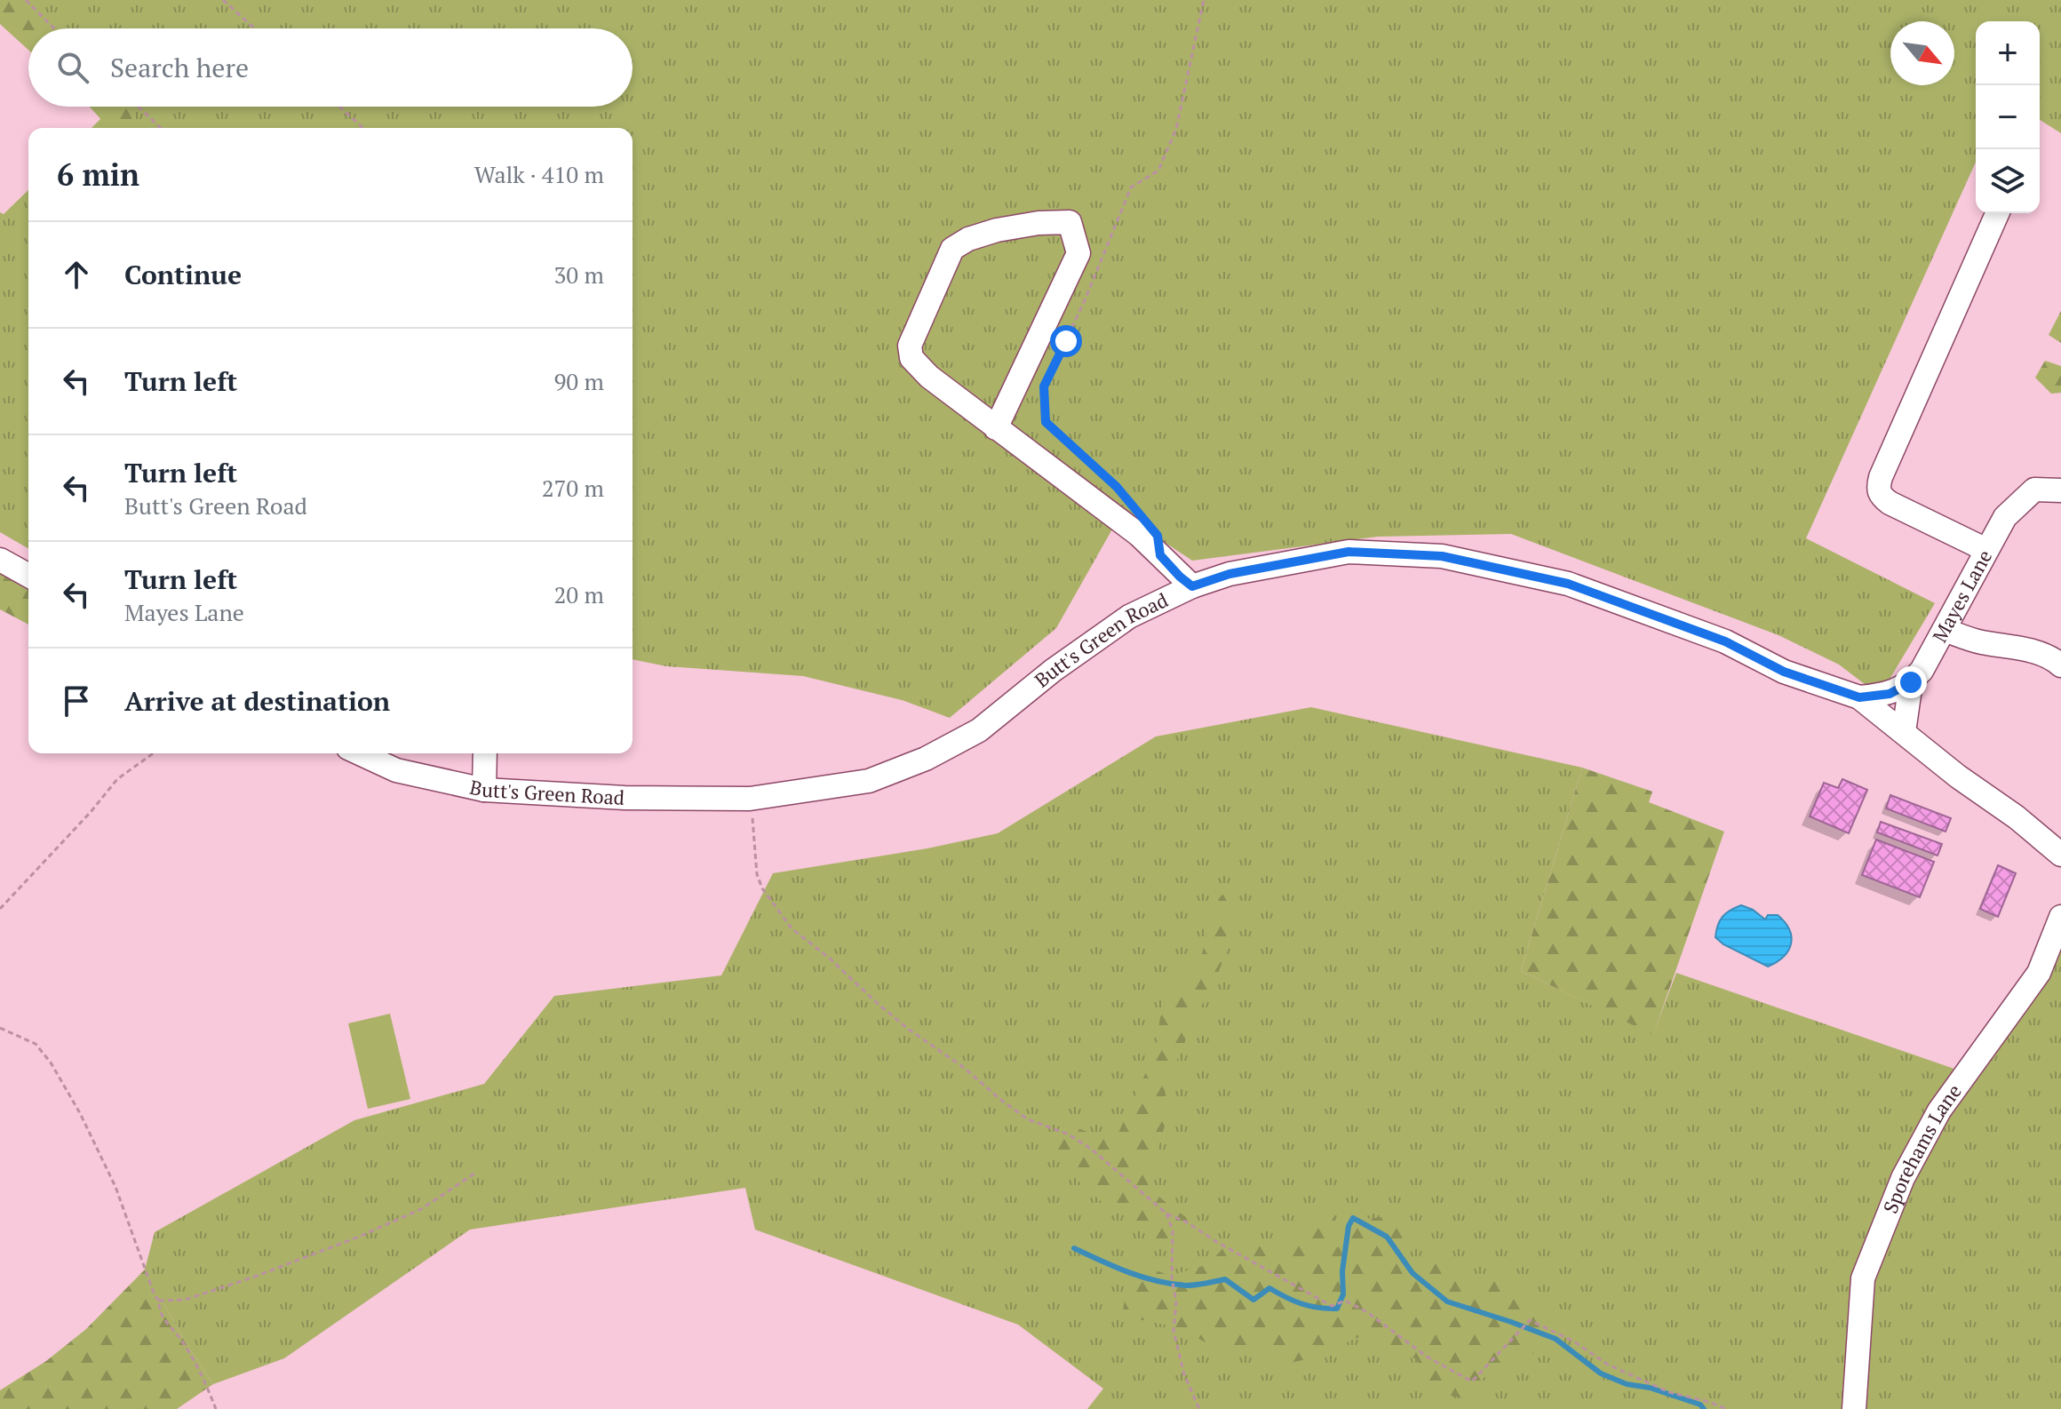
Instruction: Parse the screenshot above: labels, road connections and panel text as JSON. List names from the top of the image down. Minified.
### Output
{"streets":{"street":["Mayes Lane","Butt's Green Road","Sporehams Lane"]},"north":"bottom right","page":{"map_buttons":["+","−"],"search":"Search here","heading":["6 min","Walk · 410 m"],"list":[["Continue","30 m"],["Turn left","90 m"],["Turn left","Butt's Green Road","270 m"],["Turn left","Mayes Lane","20 m"],"Arrive at destination"]}}
